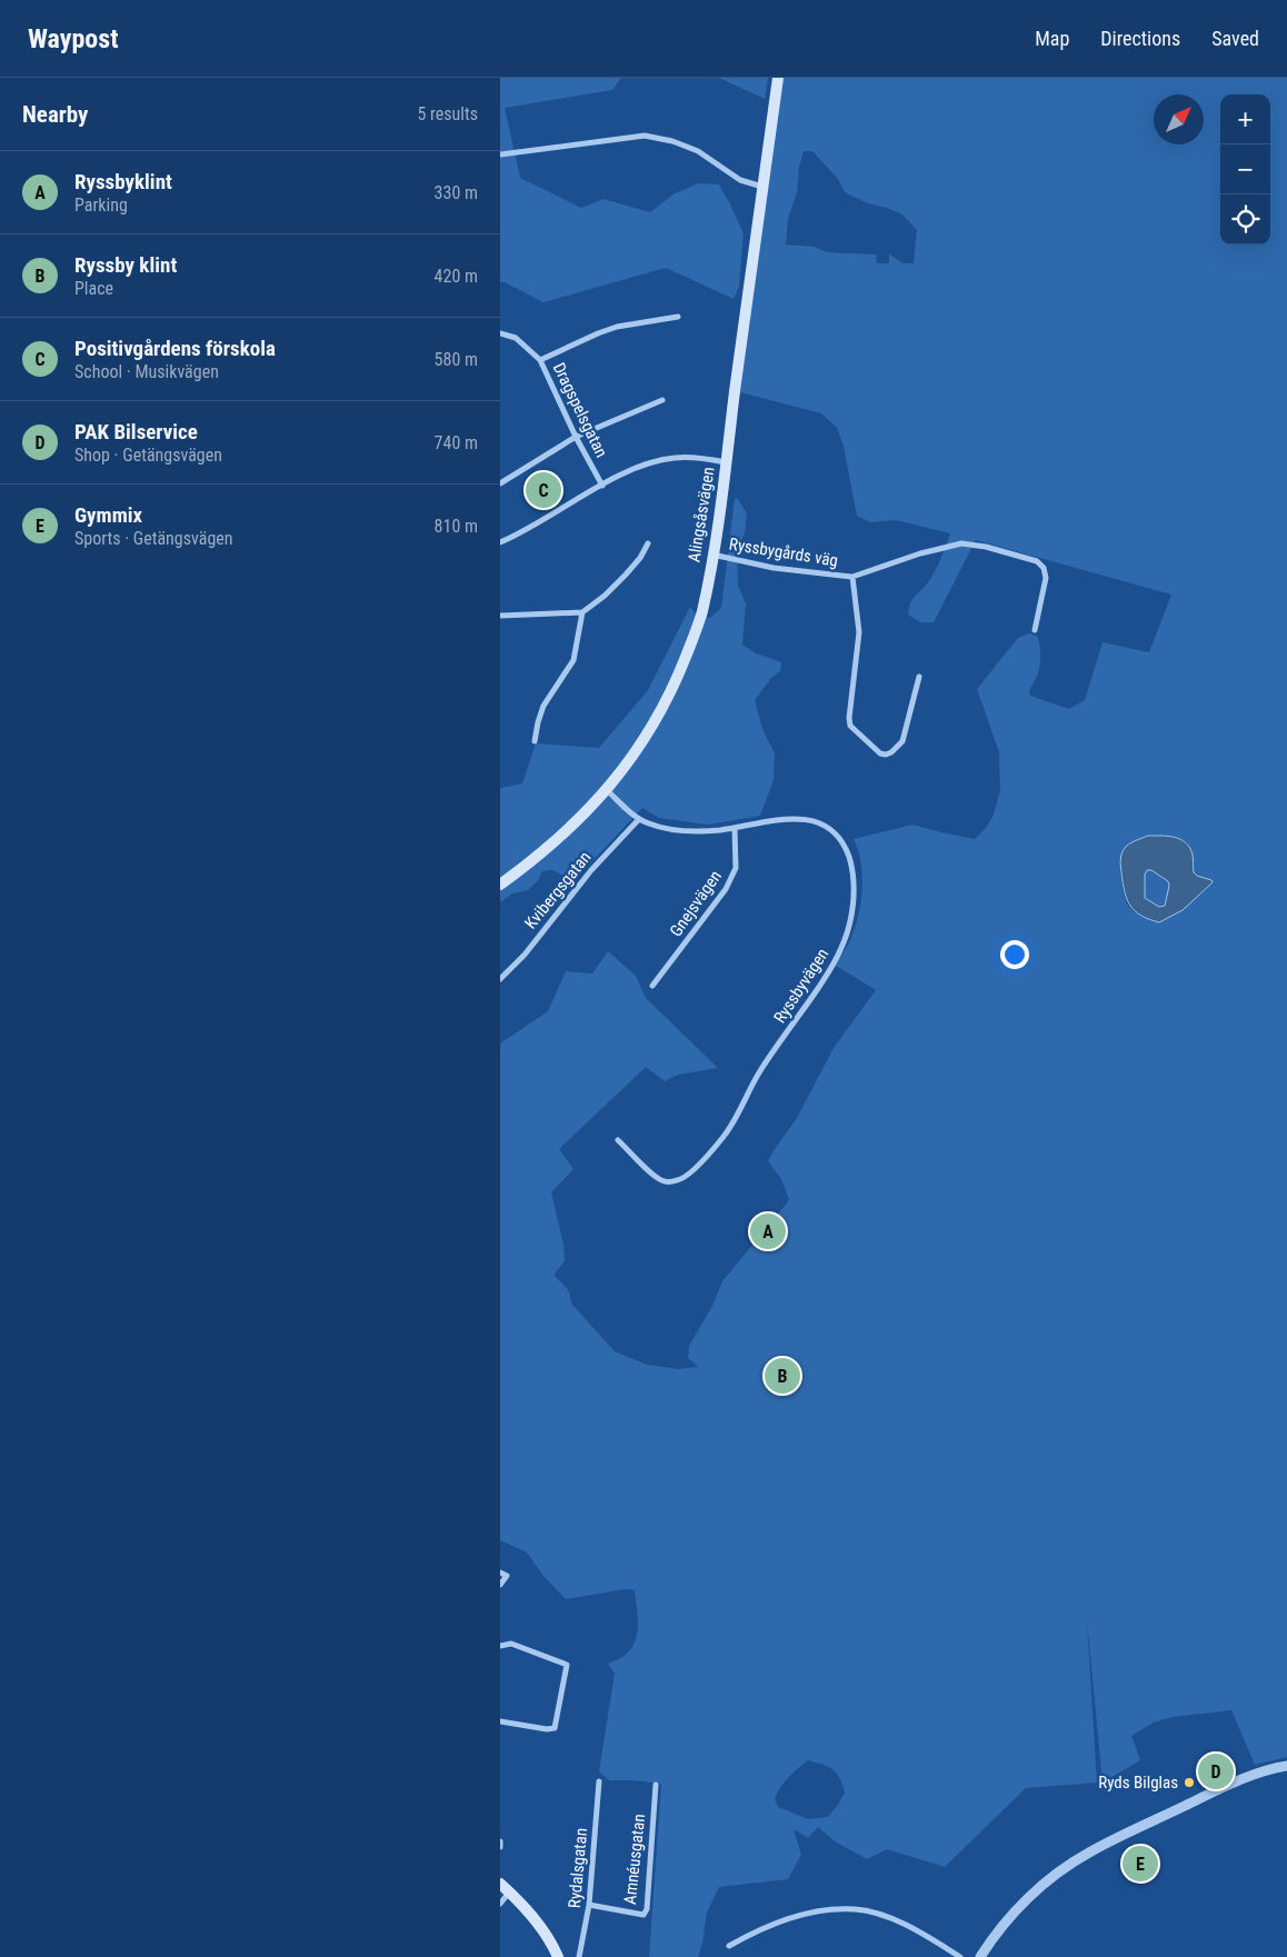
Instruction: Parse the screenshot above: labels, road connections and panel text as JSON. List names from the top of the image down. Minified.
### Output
{"streets":{"main road":["Alingsåsvägen"],"street":["Dragspelsgatan","Ryssbygårds väg","Kvibergsgatan","Gnejsvägen","Ryssbyvägen","Amnéusgatan","Rydalsgatan"]},"crossings":[["Alingsåsvägen","Ryssbygårds väg"],["Alingsåsvägen","Ryssbyvägen"],["Kvibergsgatan","Ryssbyvägen"],["Gnejsvägen","Ryssbyvägen"],["Amnéusgatan","Rydalsgatan"]],"places":["Ryds Bilglas"],"north":"top right","page":{"header":"Waypost","nav":["Map","Directions","Saved"],"heading":["Nearby","5 results"],"map_buttons":["+","−"],"list":[{"mark":"A","name":"Ryssbyklint","note":"Parking","value":"330 m"},{"mark":"B","name":"Ryssby klint","note":"Place","value":"420 m"},{"mark":"C","name":"Positivgårdens förskola","note":"School · Musikvägen","value":"580 m"},{"mark":"D","name":"PAK Bilservice","note":"Shop · Getängsvägen","value":"740 m"},{"mark":"E","name":"Gymmix","note":"Sports · Getängsvägen","value":"810 m"}],"pins":["C","A","B","D","E"]}}
